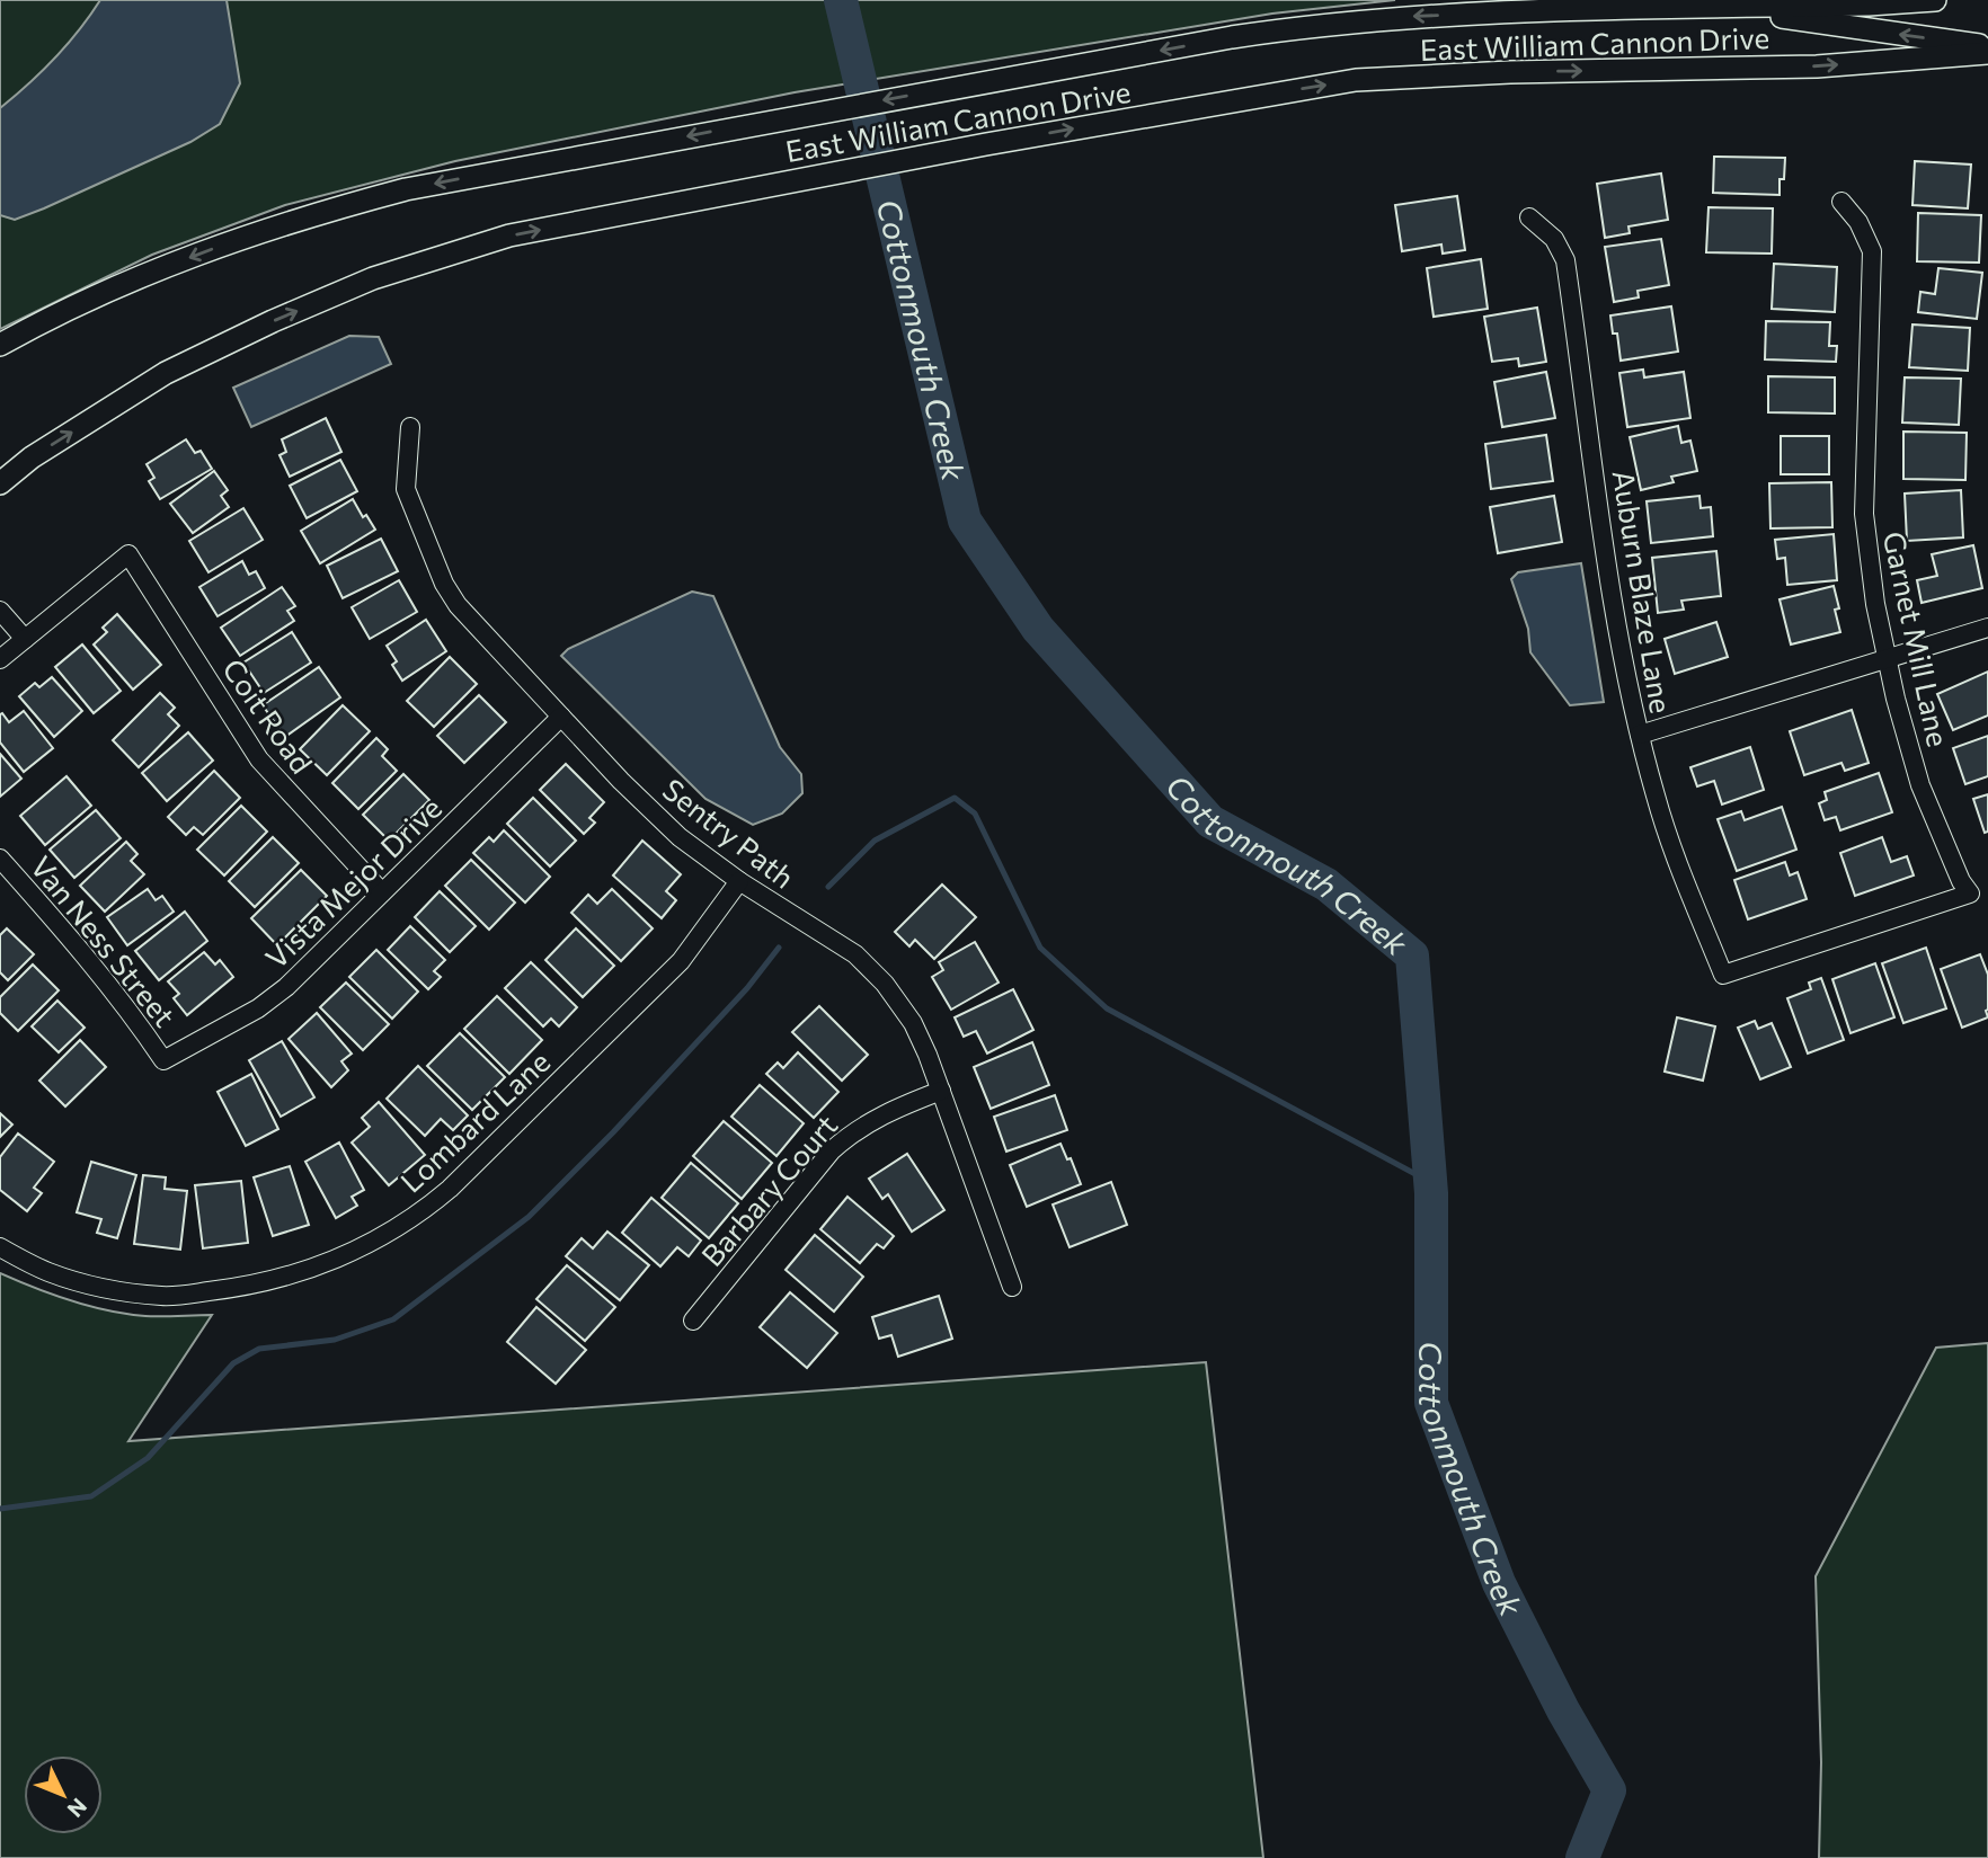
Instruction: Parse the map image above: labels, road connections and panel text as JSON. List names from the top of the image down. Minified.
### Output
{"streets":{"street":["East William Cannon Drive","Auburn Blaze Lane","Garnet Mill Lane","Coit Road","Sentry Path","Vista Mejor Drive","Van Ness Street","Lombard Lane","Barbary Court"]},"crossings":[["Auburn Blaze Lane","Garnet Mill Lane"],["Coit Road","Vista Mejor Drive"],["Sentry Path","Vista Mejor Drive"],["Sentry Path","Lombard Lane"],["Sentry Path","Barbary Court"],["Vista Mejor Drive","Van Ness Street"]],"water":["Cottonmouth Creek"],"north":"bottom right"}
